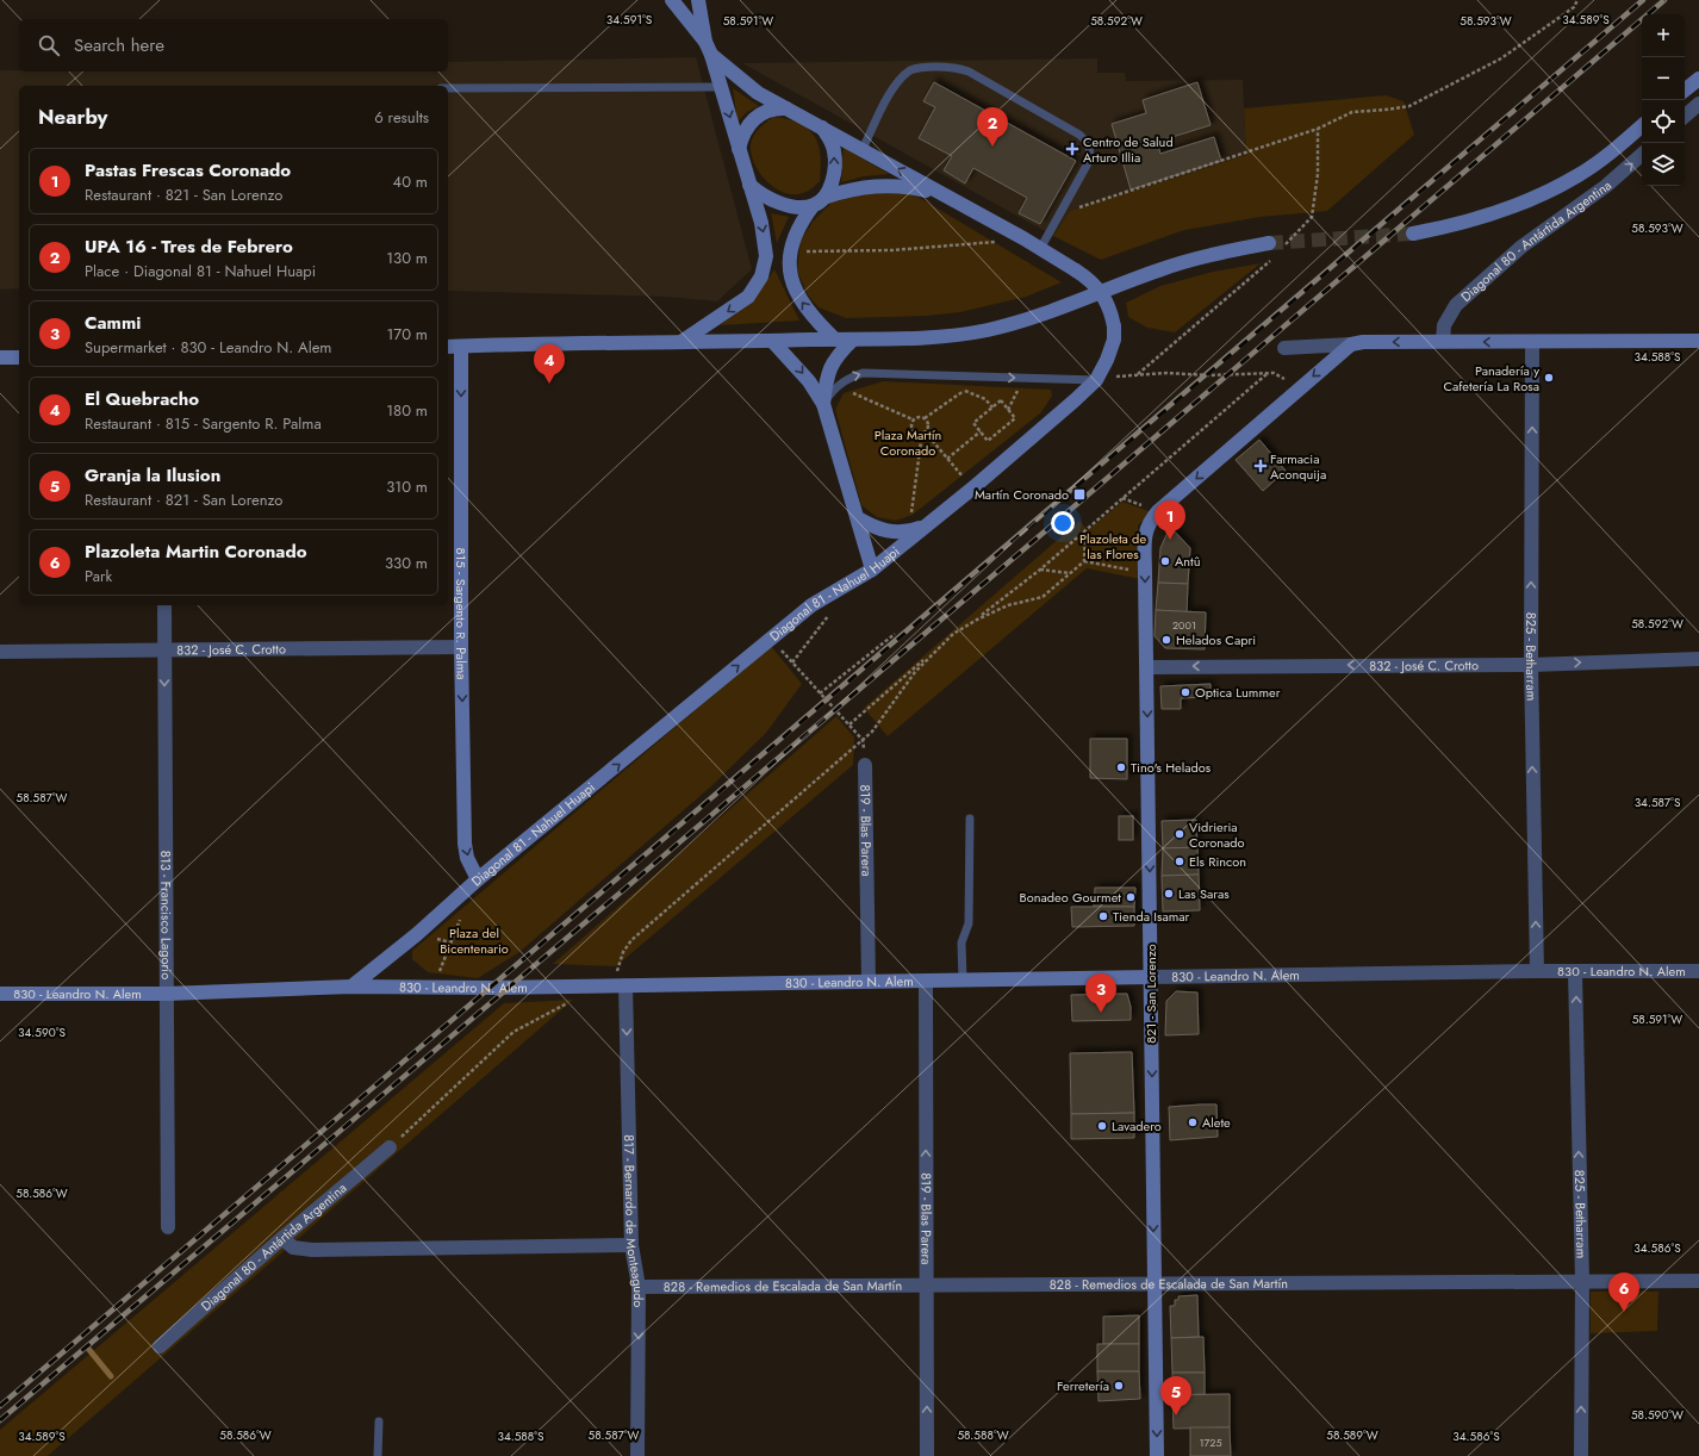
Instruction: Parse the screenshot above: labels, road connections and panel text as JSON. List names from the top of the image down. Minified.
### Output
{"streets":{"street":["Diagonal 80 - Antártida Argentina","Diagonal 81 - Nahuel Huapi","815 - Sargento R. Palma","832 - José C. Crotto","825 - Betharram","819 - Blas Parera","813 - Francisco Lagorio","830 - Leandro N. Alem","821 - San Lorenzo","817 - Bernardo de Monteagudo","828 - Remedios de Escalada de San Martín"]},"crossings":[["Diagonal 81 - Nahuel Huapi","815 - Sargento R. Palma"],["Diagonal 81 - Nahuel Huapi","830 - Leandro N. Alem"],["815 - Sargento R. Palma","832 - José C. Crotto"],["832 - José C. Crotto","825 - Betharram"],["832 - José C. Crotto","813 - Francisco Lagorio"],["832 - José C. Crotto","821 - San Lorenzo"],["825 - Betharram","830 - Leandro N. Alem"],["825 - Betharram","828 - Remedios de Escalada de San Martín"],["819 - Blas Parera","830 - Leandro N. Alem"],["819 - Blas Parera","828 - Remedios de Escalada de San Martín"],["813 - Francisco Lagorio","830 - Leandro N. Alem"],["830 - Leandro N. Alem","821 - San Lorenzo"],["830 - Leandro N. Alem","817 - Bernardo de Monteagudo"],["821 - San Lorenzo","828 - Remedios de Escalada de San Martín"],["817 - Bernardo de Monteagudo","828 - Remedios de Escalada de San Martín"]],"one_way":["815 - Sargento R. Palma","825 - Betharram","819 - Blas Parera","813 - Francisco Lagorio","821 - San Lorenzo","817 - Bernardo de Monteagudo"],"parks":["Plaza Martín Coronado","Plazoleta de las Flores","Plaza del Bicentenario"],"places":{"health":["Centro de Salud Arturo Illia","Farmacia Aconquija"],"other":["Panadería y Cafetería La Rosa","Antû","Helados Capri","Optica Lummer","Tino's Helados","Vidrieria Coronado","Els Rincon","Las Saras","Bonadeo Gourmet","Tienda Isamar","Alete","Lavadero","Ferretería"],"transit":["Martín Coronado"]},"house_numbers":["2001","1725"],"page":{"map_buttons":["+","−"],"search":"Search here","heading":["Nearby","6 results"],"pins":["2","4","1","3","6","5"],"list":[{"mark":"1","name":"Pastas Frescas Coronado","note":"Restaurant · 821 - San Lorenzo","value":"40 m"},{"mark":"2","name":"UPA 16 - Tres de Febrero","note":"Place · Diagonal 81 - Nahuel Huapi","value":"130 m"},{"mark":"3","name":"Cammi","note":"Supermarket · 830 - Leandro N. Alem","value":"170 m"},{"mark":"4","name":"El Quebracho","note":"Restaurant · 815 - Sargento R. Palma","value":"180 m"},{"mark":"5","name":"Granja la Ilusion","note":"Restaurant · 821 - San Lorenzo","value":"310 m"},{"mark":"6","name":"Plazoleta Martin Coronado","note":"Park","value":"330 m"}]},"coordinates":["34.591°S","34.589°S","58.591°W","58.592°W","58.593°W","34.588°S","58.587°W","34.587°S","34.590°S","58.586°W","34.586°S","58.590°W","58.588°W","58.589°W"]}
